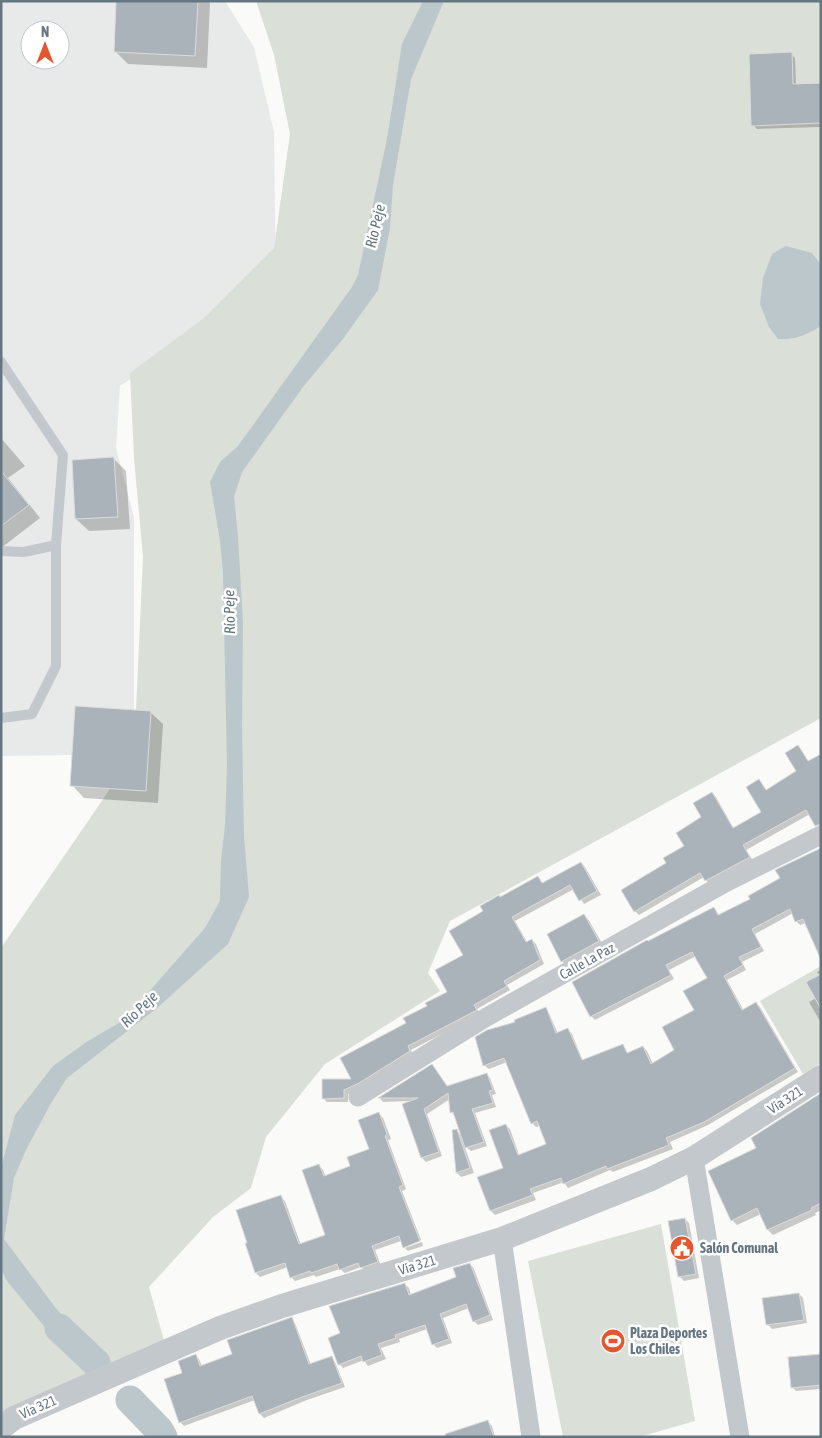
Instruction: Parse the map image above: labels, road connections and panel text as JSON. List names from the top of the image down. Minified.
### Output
{"streets":{"street":["Calle La Paz","Vía 321"]},"water":["Río Peje"],"places":{"public building":["Salón Comunal"],"sports":["Plaza Deportes Los Chiles"]},"north":"top"}
